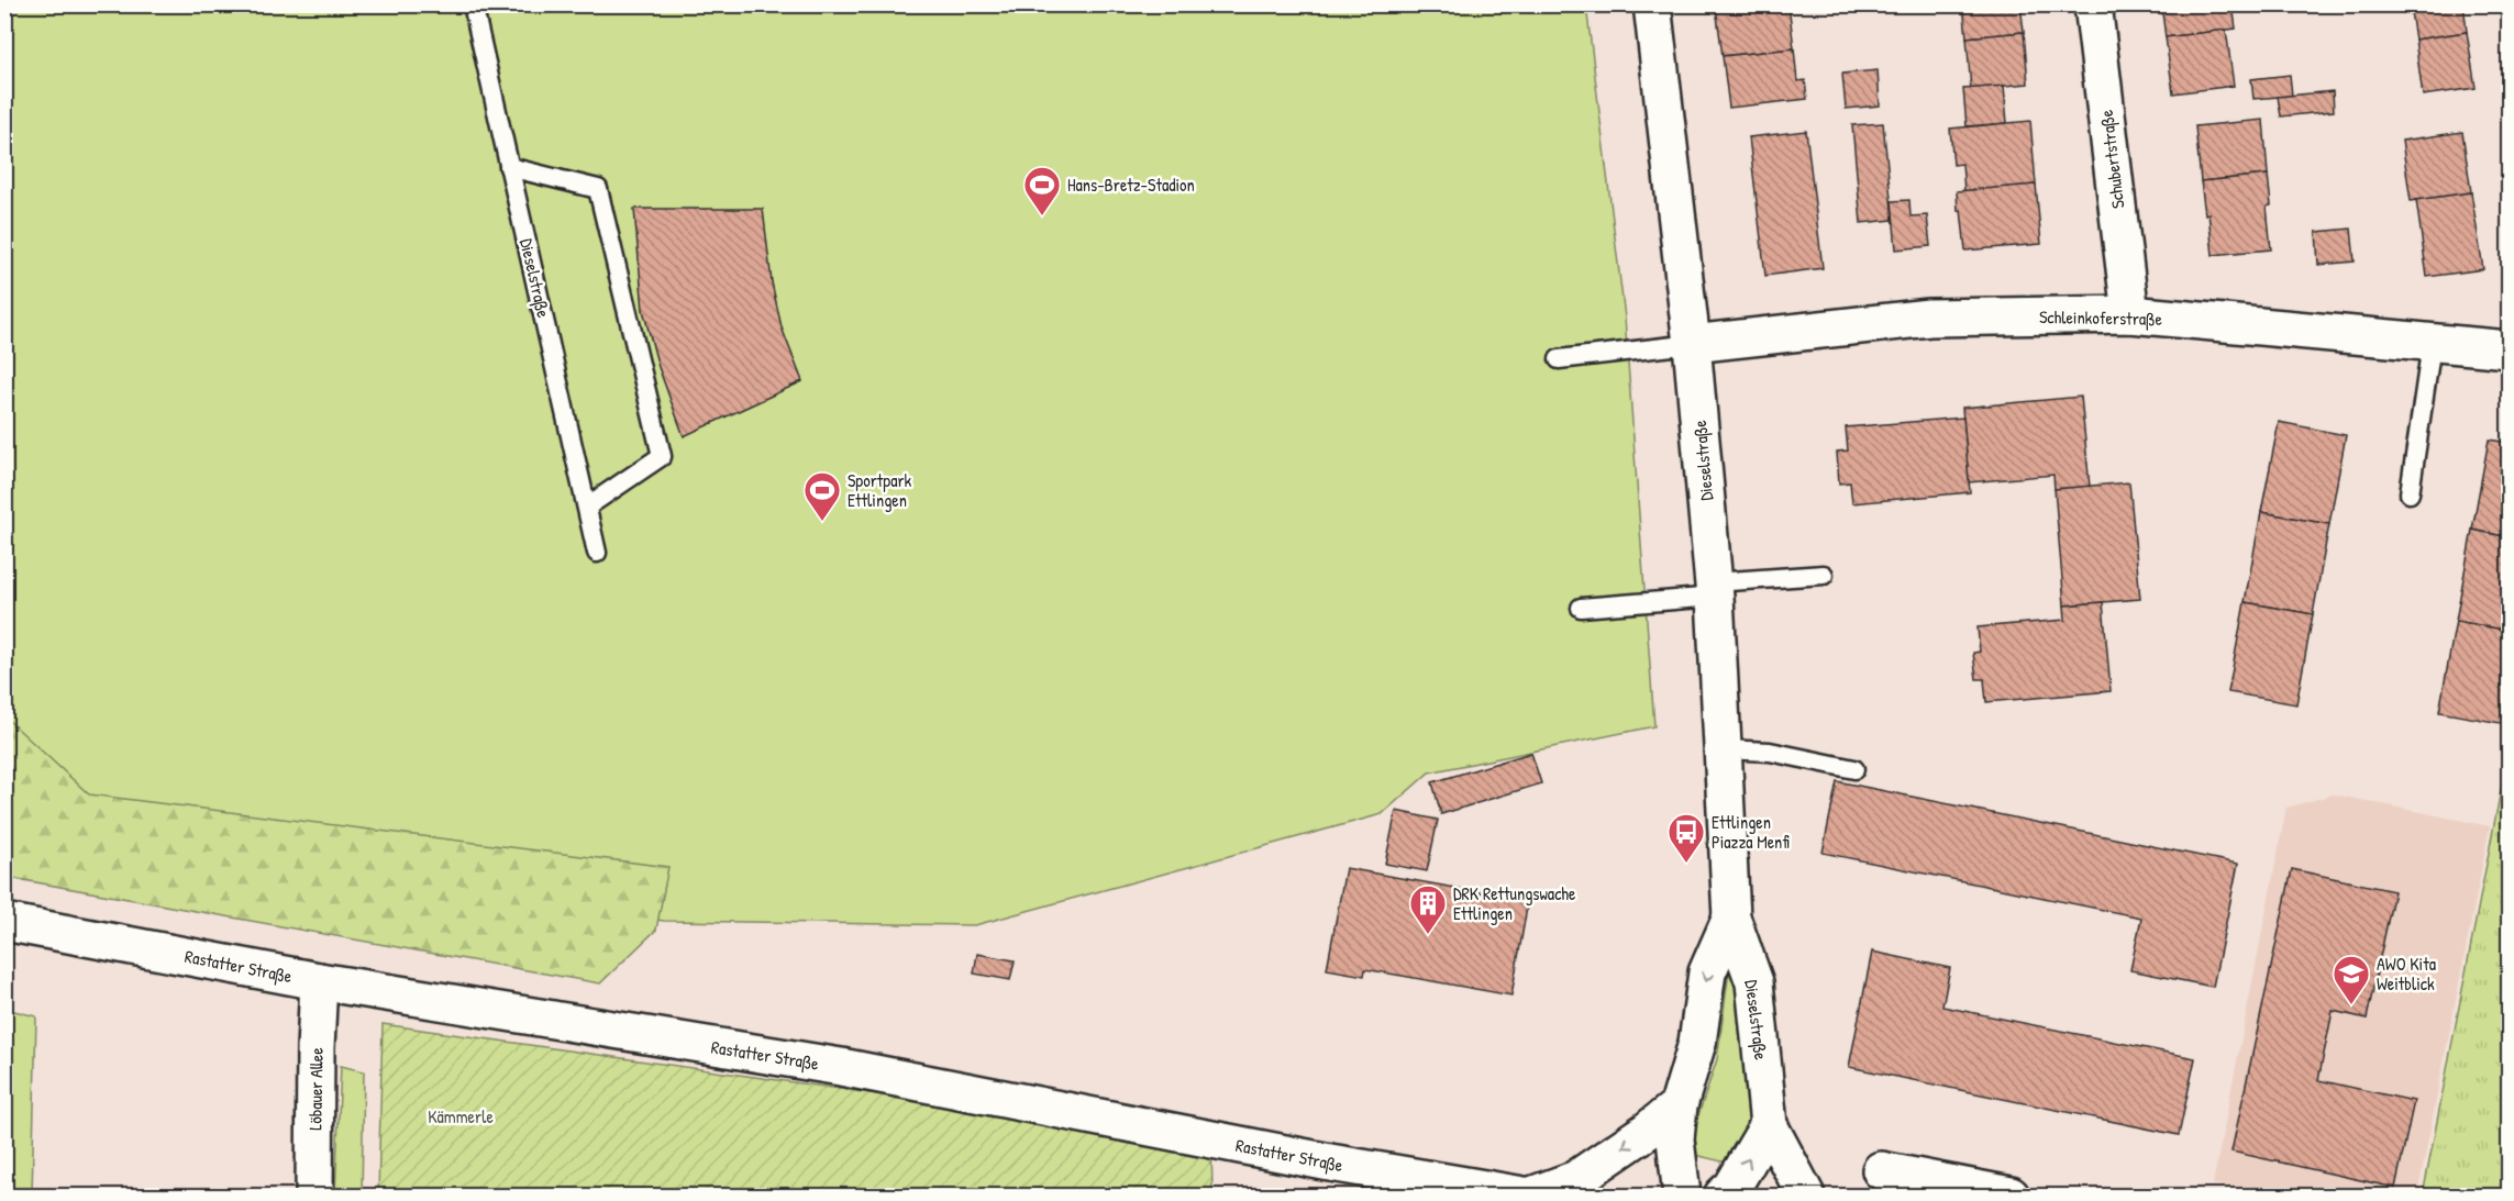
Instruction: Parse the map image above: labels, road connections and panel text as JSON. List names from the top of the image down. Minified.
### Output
{"streets":{"street":["Schubertstraße","Dieselstraße","Schleinkoferstraße","Rastatter Straße","Löbauer Allee"]},"crossings":[["Schubertstraße","Schleinkoferstraße"],["Dieselstraße","Schleinkoferstraße"],["Rastatter Straße","Löbauer Allee"]],"parks":["Kämmerle"],"places":{"sports":["Hans-Bretz-Stadion","Sportpark Ettlingen"],"bus stop":["Ettlingen Piazza Menfi"],"building":["DRK Rettungswache Ettlingen"],"school or university":["AWO Kita Weitblick"]}}
